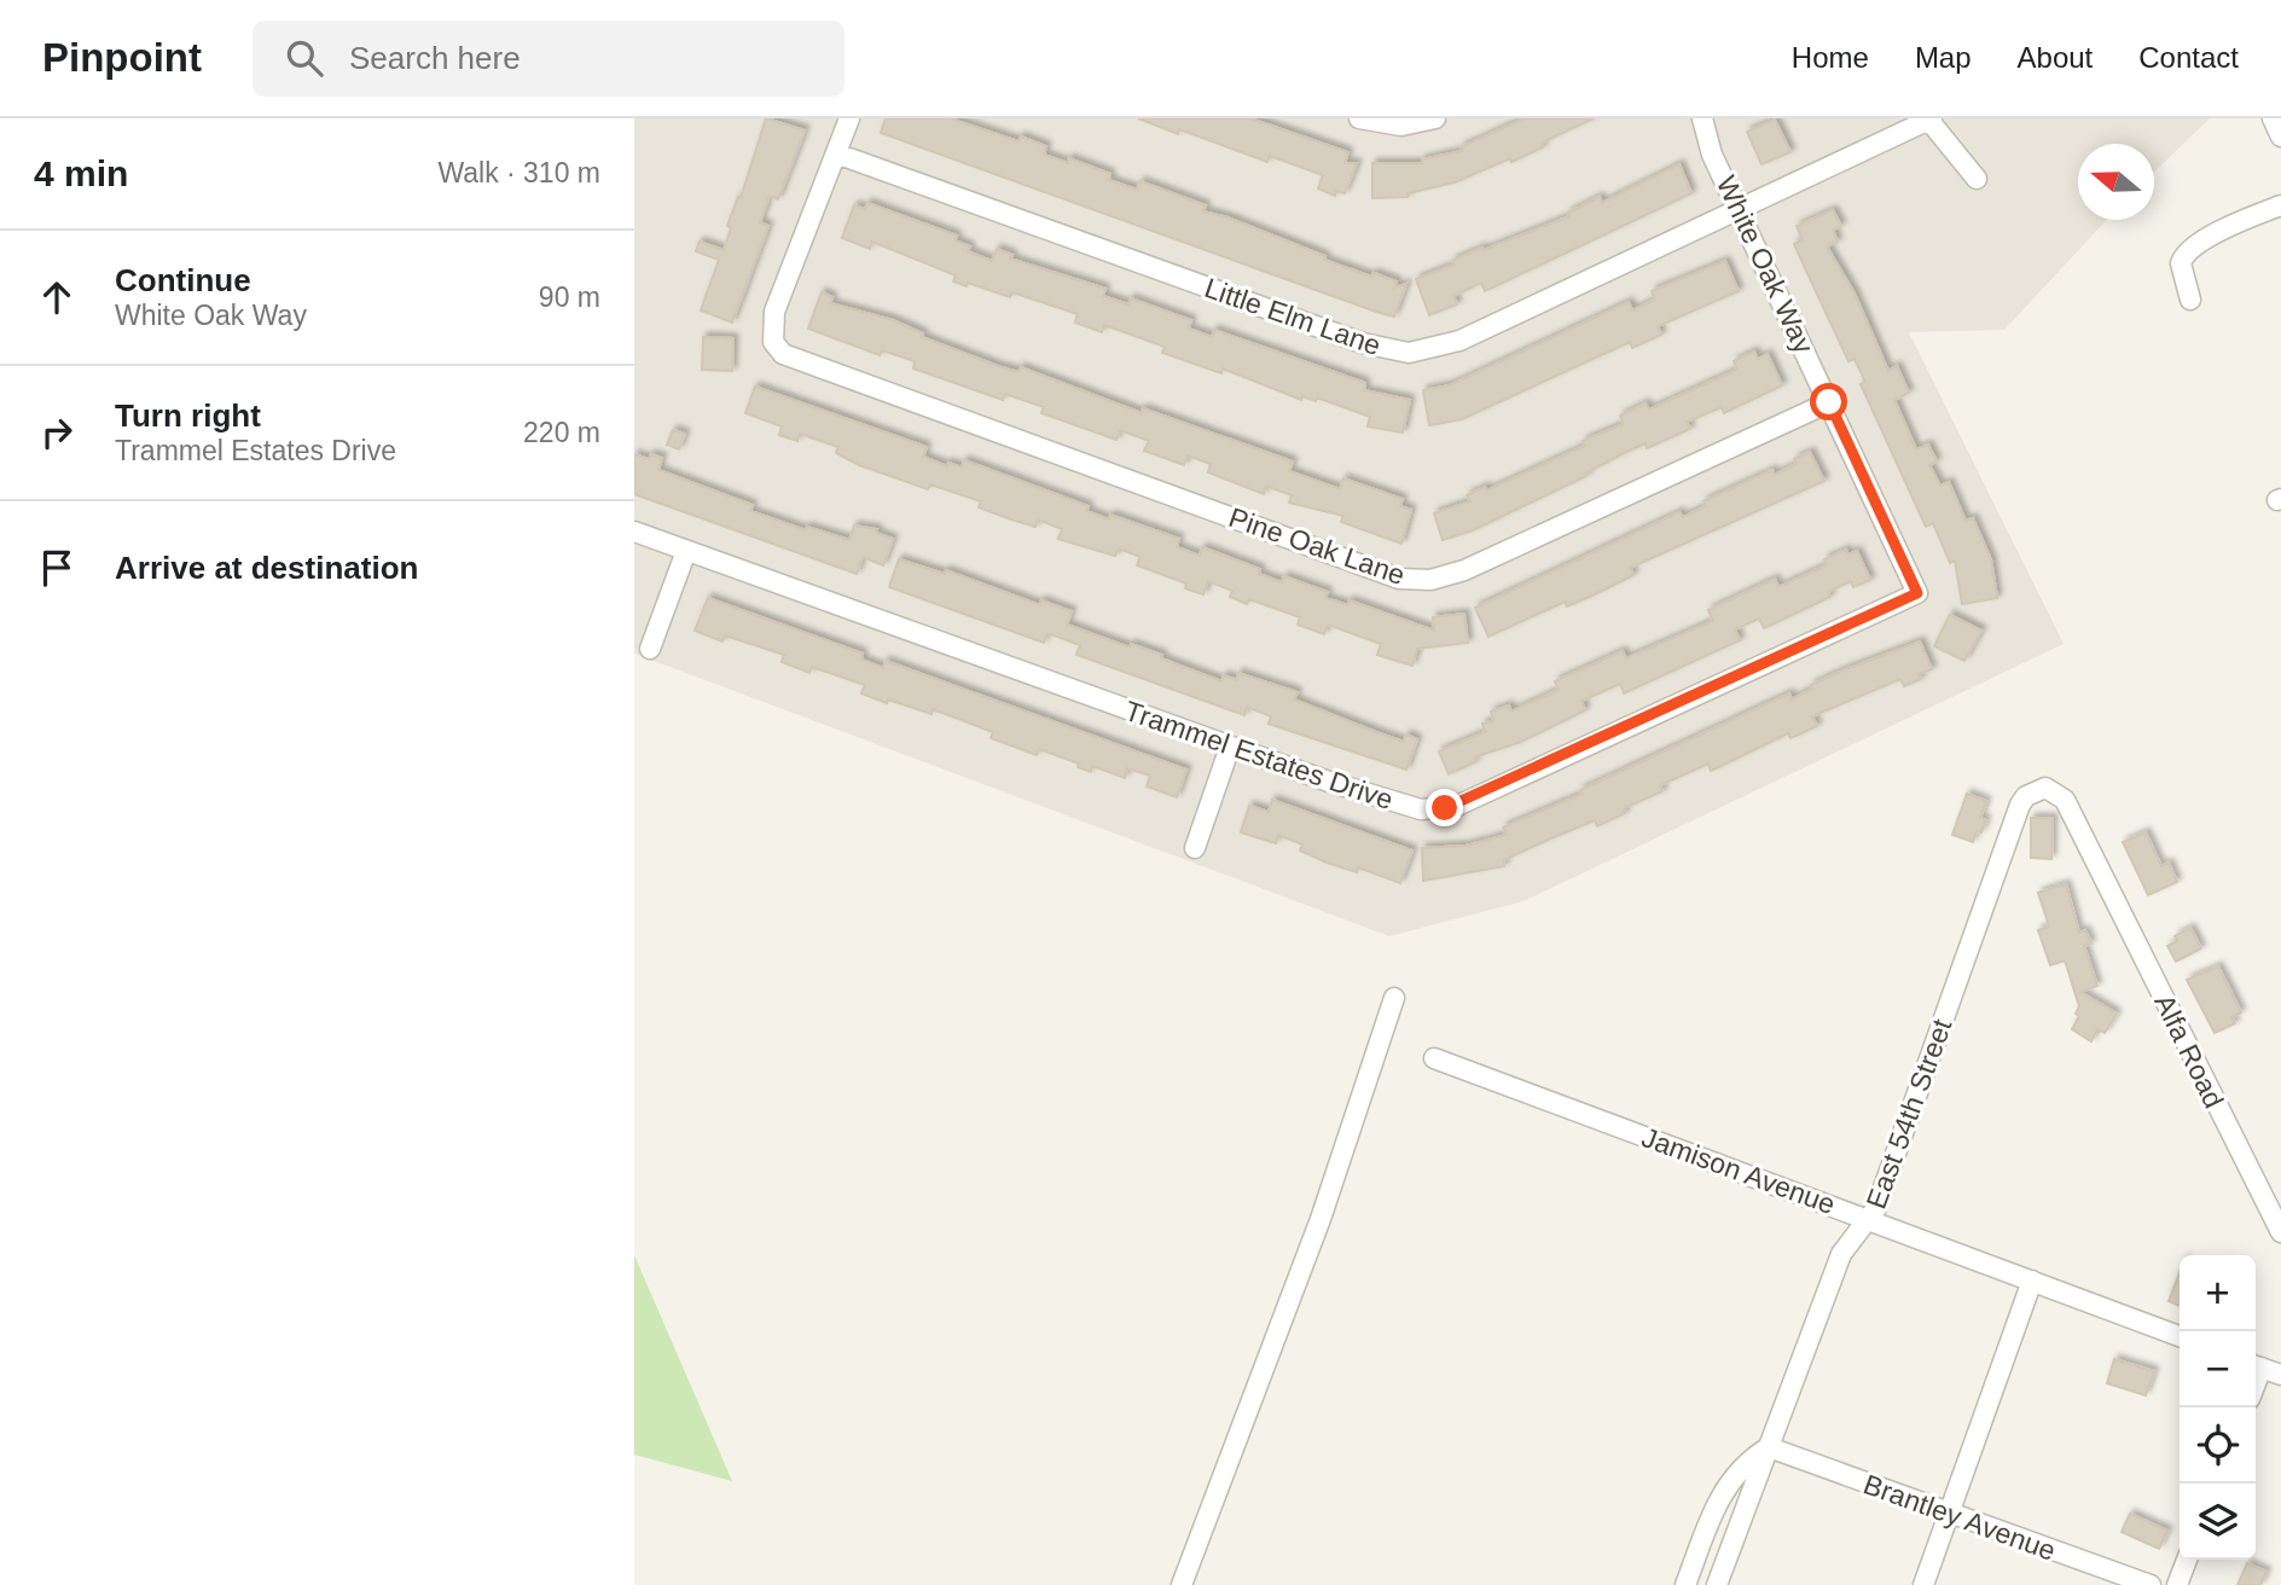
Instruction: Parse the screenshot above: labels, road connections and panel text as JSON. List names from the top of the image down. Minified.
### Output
{"streets":{"street":["White Oak Way","Little Elm Lane","Pine Oak Lane","Trammel Estates Drive","Alfa Road","East 54th Street","Jamison Avenue","Brantley Avenue"]},"crossings":[["White Oak Way","Little Elm Lane"],["White Oak Way","Pine Oak Lane"],["White Oak Way","Trammel Estates Drive"],["Little Elm Lane","Pine Oak Lane"],["Alfa Road","East 54th Street"],["East 54th Street","Jamison Avenue"],["East 54th Street","Brantley Avenue"]],"north":"left","page":{"header":"Pinpoint","search":"Search here","nav":["Home","Map","About","Contact"],"heading":["4 min","Walk · 310 m"],"list":[["Continue","White Oak Way","90 m"],["Turn right","Trammel Estates Drive","220 m"],"Arrive at destination"],"map_buttons":["+","−"]}}
